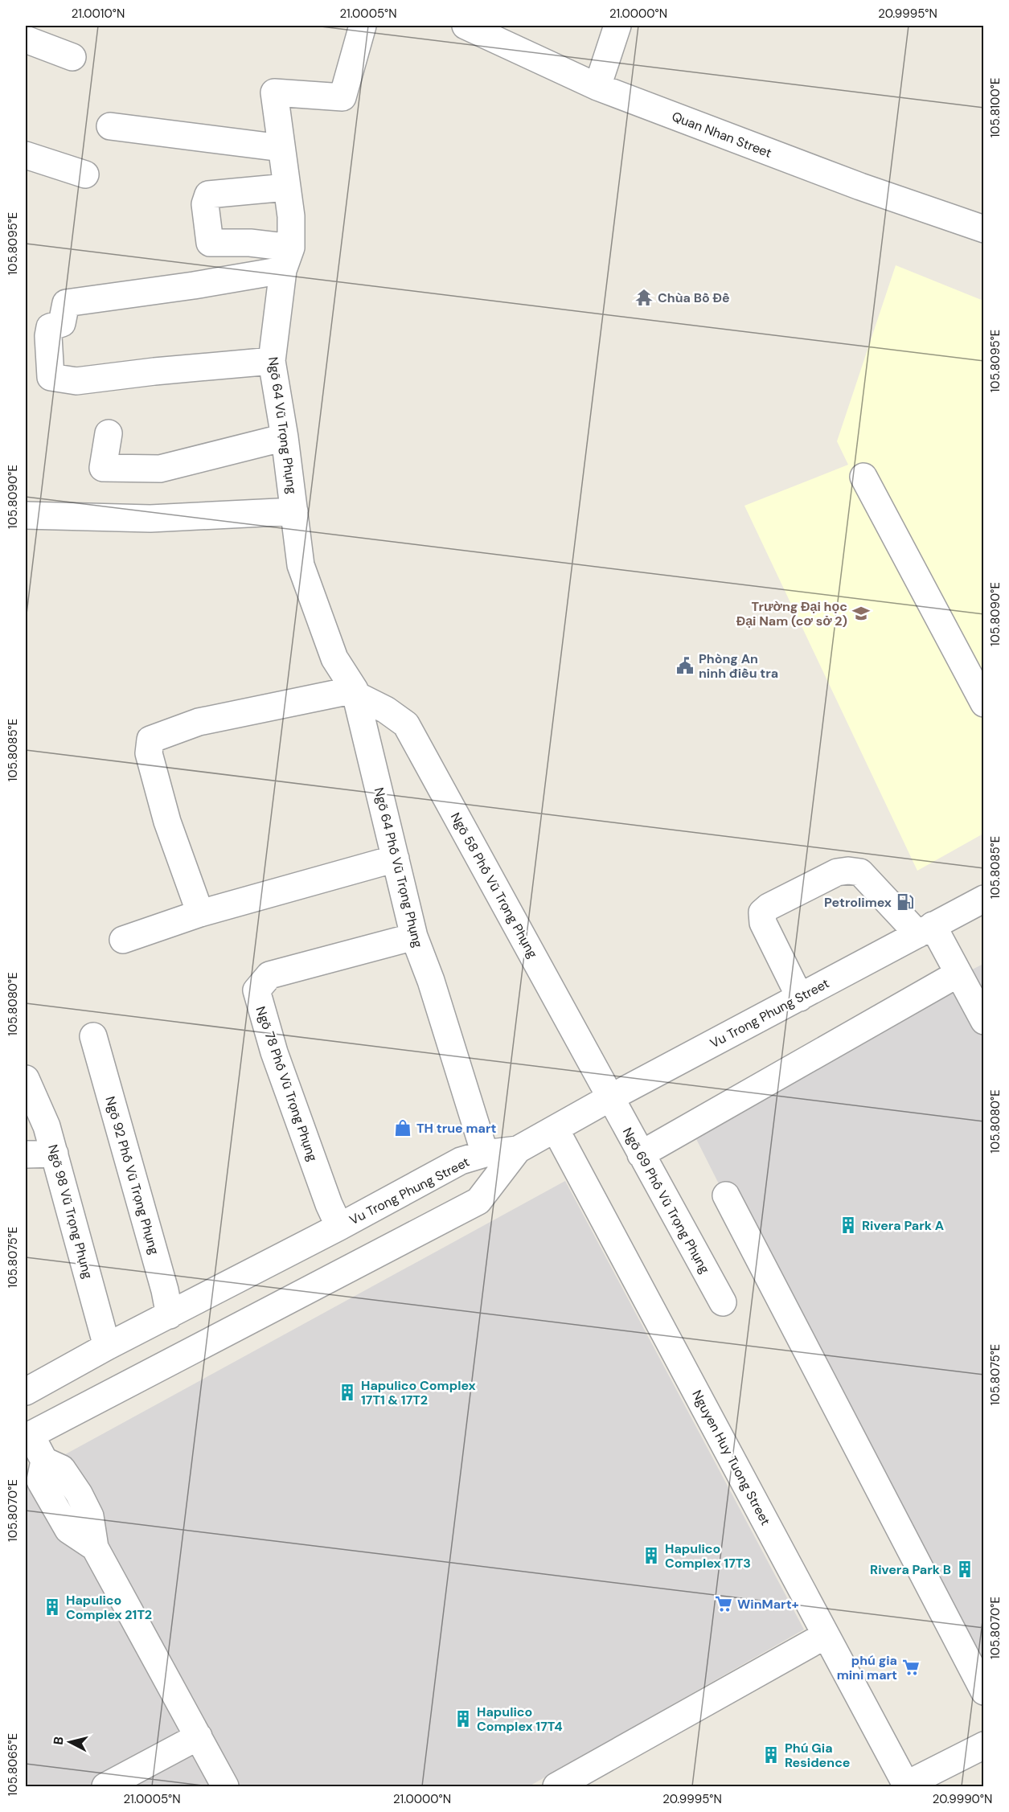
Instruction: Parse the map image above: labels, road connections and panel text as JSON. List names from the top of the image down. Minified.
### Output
{"streets":{"street":["Quan Nhan Street","Ngõ 64 Vũ Trọng Phụng","Ngõ 64 Phố Vũ Trọng Phụng","Ngõ 58 Phố Vũ Trọng Phụng","Vu Trong Phung Street","Ngõ 78 Phố Vũ Trọng Phụng","Ngõ 92 Phố Vũ Trọng Phụng","Ngõ 69 Phố Vũ Trọng Phụng","Ngõ 98 Vũ Trọng Phụng","Nguyen Huy Tuong Street"]},"crossings":[["Ngõ 64 Vũ Trọng Phụng","Ngõ 64 Phố Vũ Trọng Phụng"],["Ngõ 64 Vũ Trọng Phụng","Ngõ 58 Phố Vũ Trọng Phụng"],["Ngõ 64 Phố Vũ Trọng Phụng","Ngõ 58 Phố Vũ Trọng Phụng"],["Ngõ 64 Phố Vũ Trọng Phụng","Vu Trong Phung Street"],["Ngõ 64 Phố Vũ Trọng Phụng","Ngõ 78 Phố Vũ Trọng Phụng"],["Ngõ 58 Phố Vũ Trọng Phụng","Vu Trong Phung Street"],["Ngõ 58 Phố Vũ Trọng Phụng","Ngõ 69 Phố Vũ Trọng Phụng"],["Vu Trong Phung Street","Ngõ 78 Phố Vũ Trọng Phụng"],["Vu Trong Phung Street","Ngõ 92 Phố Vũ Trọng Phụng"],["Vu Trong Phung Street","Ngõ 69 Phố Vũ Trọng Phụng"],["Vu Trong Phung Street","Ngõ 98 Vũ Trọng Phụng"],["Vu Trong Phung Street","Nguyen Huy Tuong Street"]],"places":{"temple":["Chùa Bồ Đề"],"school or university":["Trường Đại học Đại Nam (cơ sở 2)"],"public building":["Phòng An ninh điều tra"],"fuel station":["Petrolimex"],"shop":["TH true mart"],"building":["Rivera Park A","Hapulico Complex 17T1 & 17T2","Hapulico Complex 17T3","Rivera Park B","Hapulico Complex 21T2","Hapulico Complex 17T4","Phú Gia Residence"],"supermarket":["WinMart+","phú gia mini mart"]},"north":"left","coordinates":["21.0010°N","21.0005°N","21.0000°N","20.9995°N","105.8100°E","105.8095°E","105.8090°E","105.8085°E","105.8080°E","105.8075°E","105.8070°E","105.8065°E","20.9990°N"]}
